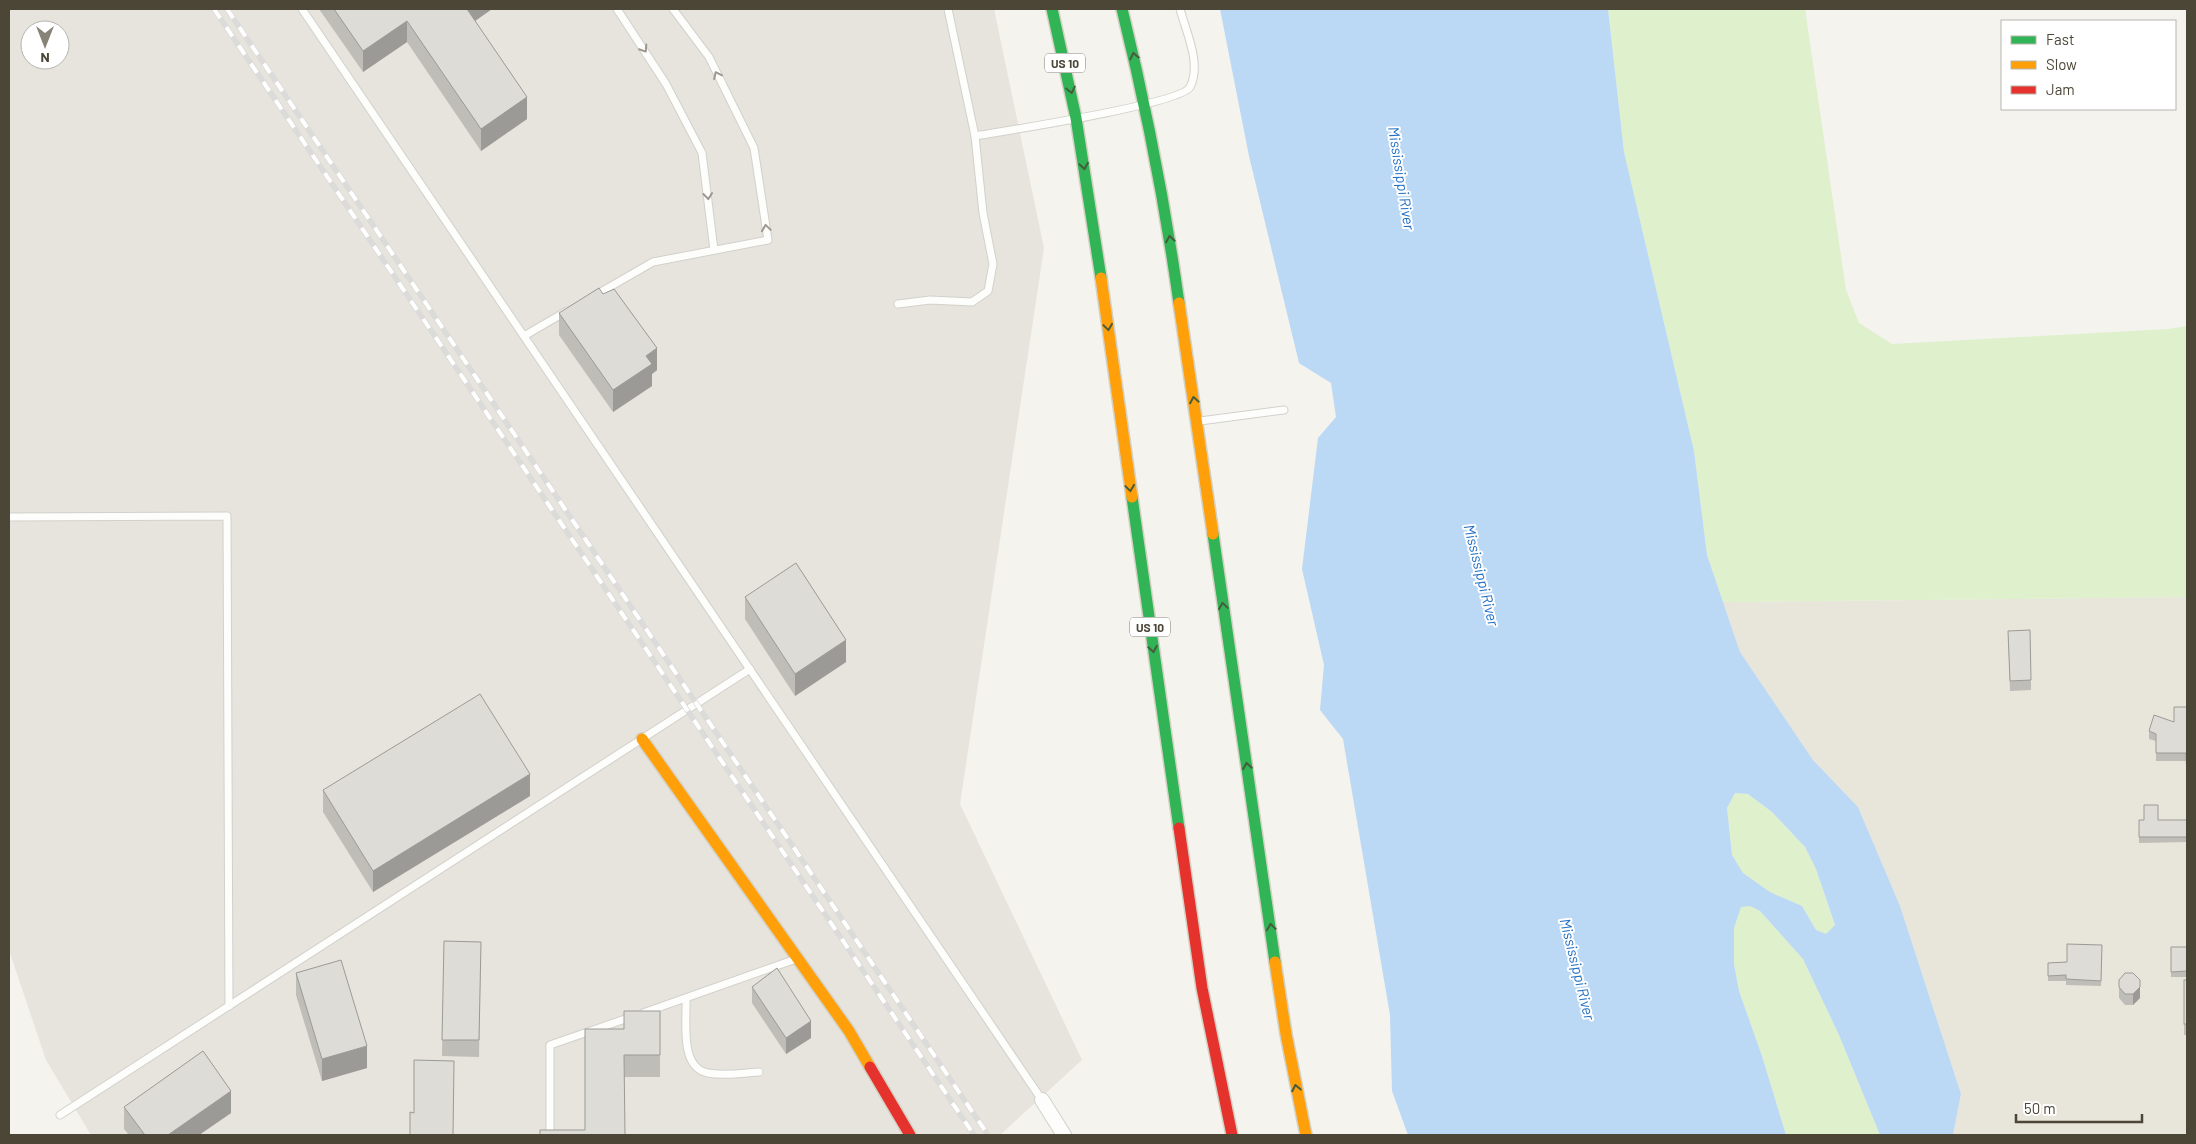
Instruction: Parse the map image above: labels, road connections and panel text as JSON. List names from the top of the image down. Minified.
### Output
{"streets":{"main road":["US 10"]},"water":["Mississippi River"],"legend":["Fast","Slow","Jam"],"scale_bar":"50 m","north":"bottom"}
